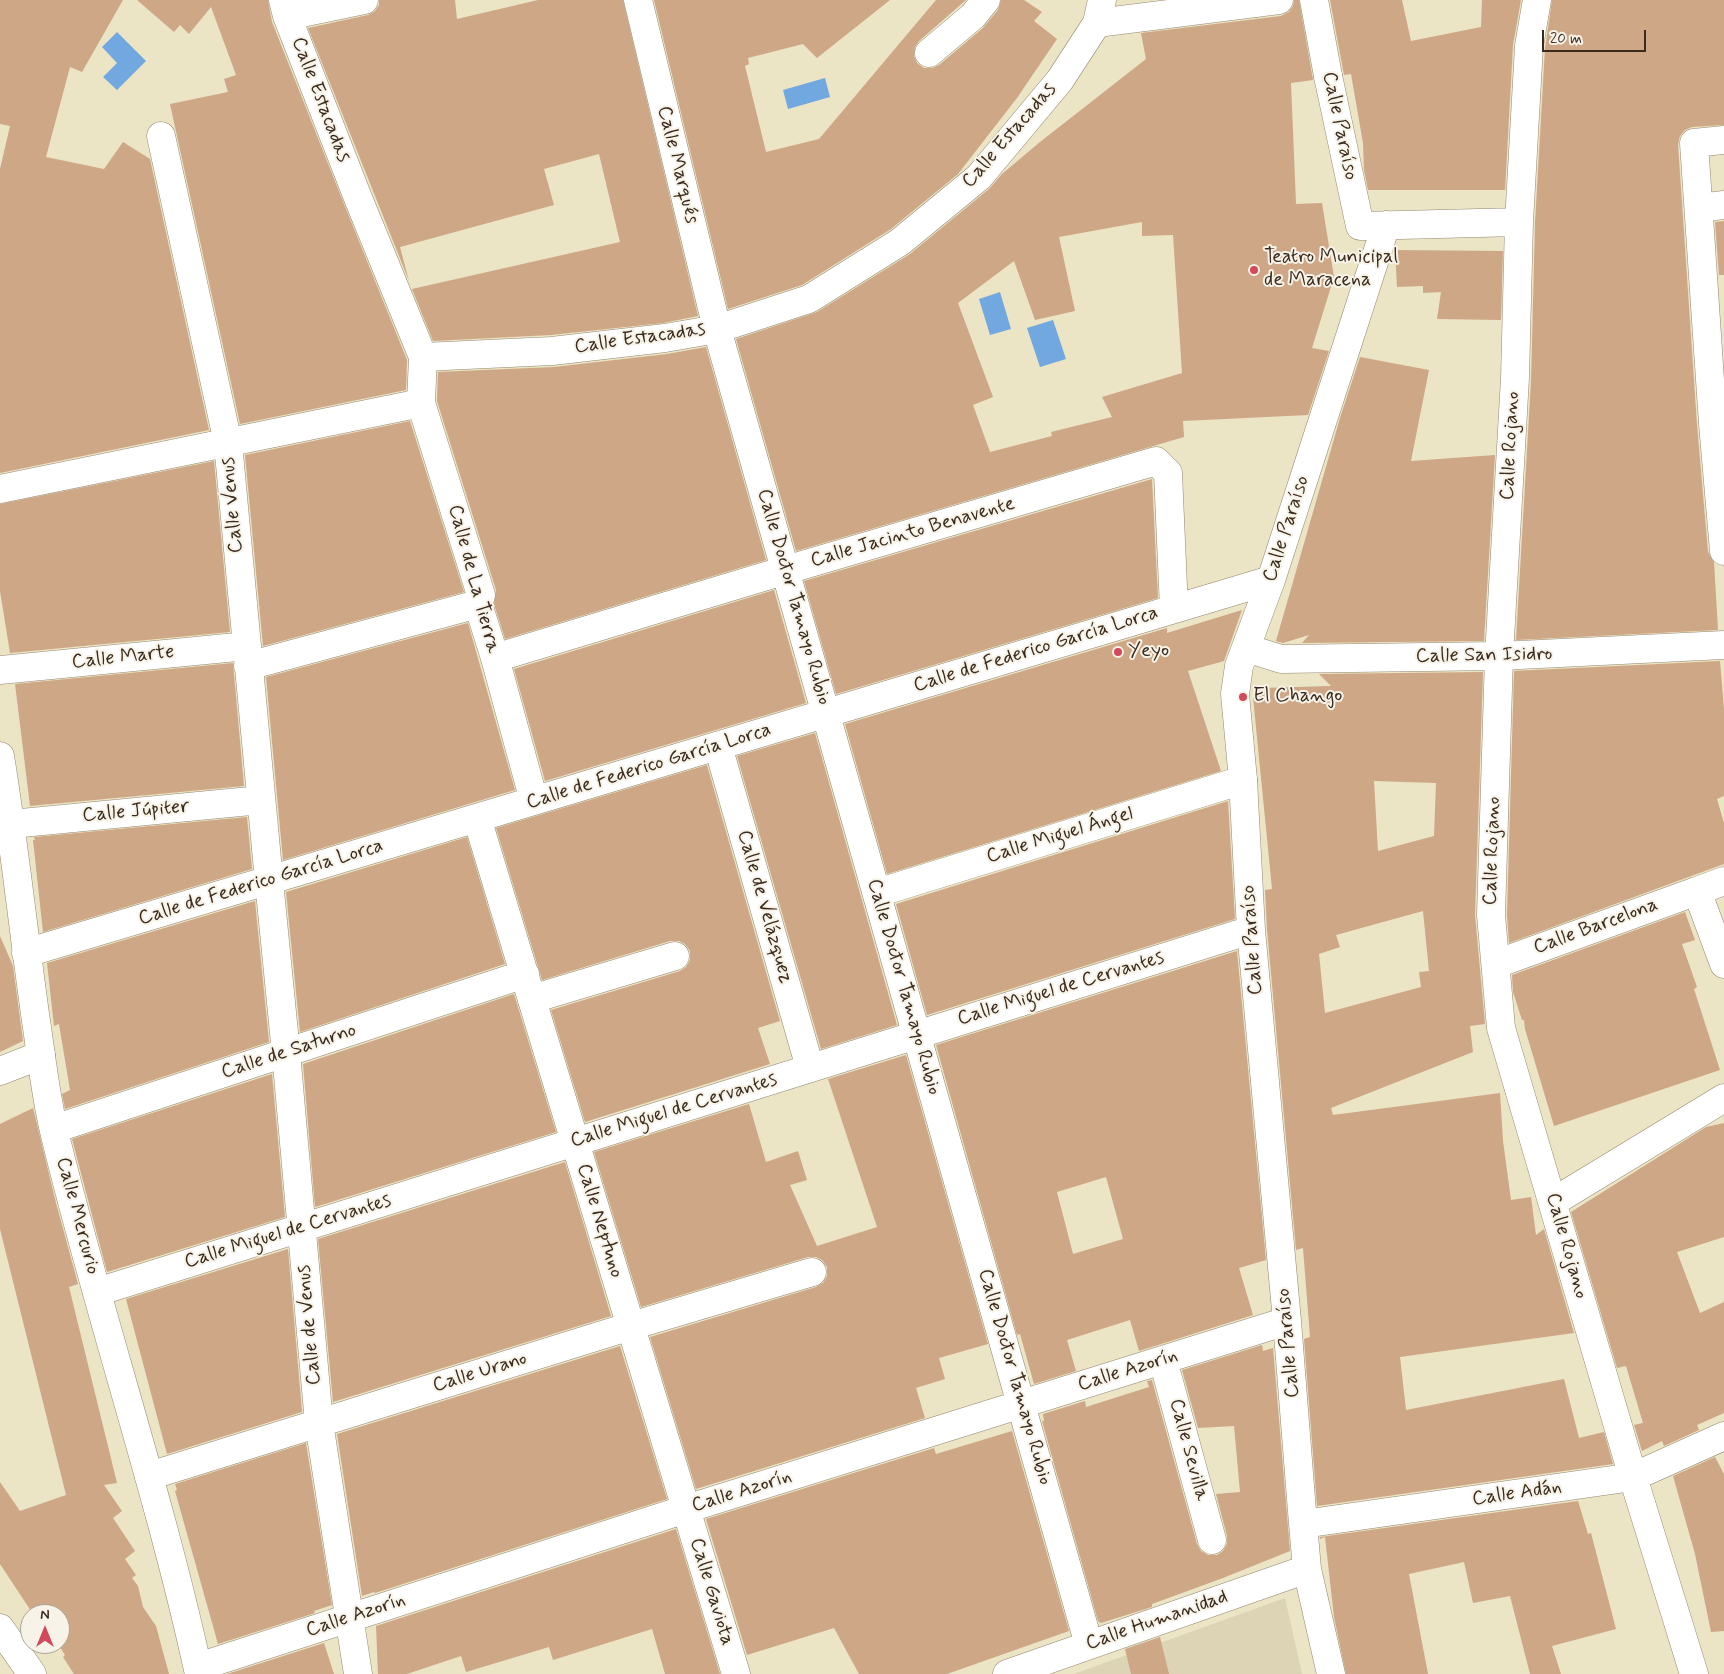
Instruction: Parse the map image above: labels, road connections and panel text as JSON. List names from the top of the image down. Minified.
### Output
{"streets":{"street":["Calle Estacadas","Calle Paraíso","Calle Marqués","Calle Rojano","Calle Venus","Calle Jacinto Benavente","Calle de La Tierra","Calle Doctor Tamayo Rubio","Calle de Federico García Lorca","Calle San Isidro","Calle Marte","Calle Júpiter","Calle Miguel Ángel","Calle de Velázquez","Calle Barcelona","Calle Miguel de Cervantes","Calle de Saturno","Calle Mercurio","Calle Neptuno","Calle de Venus","Calle Azorín","Calle Urano","Calle Sevilla","Calle Adán","Calle Gaviota","Calle Humanidad"]},"crossings":[["Calle Estacadas","Calle Marqués"],["Calle Estacadas","Calle de La Tierra"],["Calle Estacadas","Calle Doctor Tamayo Rubio"],["Calle Paraíso","Calle Rojano"],["Calle Paraíso","Calle de Federico García Lorca"],["Calle Paraíso","Calle San Isidro"],["Calle Paraíso","Calle Miguel Ángel"],["Calle Paraíso","Calle Miguel de Cervantes"],["Calle Paraíso","Calle Azorín"],["Calle Paraíso","Calle Adán"],["Calle Paraíso","Calle Humanidad"],["Calle Marqués","Calle Doctor Tamayo Rubio"],["Calle Rojano","Calle San Isidro"],["Calle Rojano","Calle Barcelona"],["Calle Rojano","Calle Adán"],["Calle Venus","Calle de Federico García Lorca"],["Calle Venus","Calle Marte"],["Calle Venus","Calle Júpiter"],["Calle Venus","Calle de Venus"],["Calle Jacinto Benavente","Calle de La Tierra"],["Calle Jacinto Benavente","Calle Doctor Tamayo Rubio"],["Calle Jacinto Benavente","Calle de Federico García Lorca"],["Calle de La Tierra","Calle de Federico García Lorca"],["Calle de La Tierra","Calle Marte"],["Calle Doctor Tamayo Rubio","Calle de Federico García Lorca"],["Calle Doctor Tamayo Rubio","Calle Miguel Ángel"],["Calle Doctor Tamayo Rubio","Calle Miguel de Cervantes"],["Calle Doctor Tamayo Rubio","Calle Azorín"],["Calle Doctor Tamayo Rubio","Calle Humanidad"],["Calle de Federico García Lorca","Calle de Velázquez"],["Calle de Federico García Lorca","Calle Mercurio"],["Calle de Federico García Lorca","Calle Neptuno"],["Calle de Federico García Lorca","Calle de Venus"],["Calle Júpiter","Calle Mercurio"],["Calle de Velázquez","Calle Miguel de Cervantes"],["Calle Miguel de Cervantes","Calle Mercurio"],["Calle Miguel de Cervantes","Calle Neptuno"],["Calle Miguel de Cervantes","Calle de Venus"],["Calle de Saturno","Calle Mercurio"],["Calle de Saturno","Calle Neptuno"],["Calle de Saturno","Calle de Venus"],["Calle Mercurio","Calle Azorín"],["Calle Mercurio","Calle Urano"],["Calle Neptuno","Calle Azorín"],["Calle Neptuno","Calle Urano"],["Calle Neptuno","Calle Gaviota"],["Calle de Venus","Calle Azorín"],["Calle de Venus","Calle Urano"],["Calle Azorín","Calle Sevilla"],["Calle Azorín","Calle Gaviota"]],"places":["Teatro Municipal de Maracena","Yeyo","El Chango"],"scale_bar":"20 m","north":"top"}
